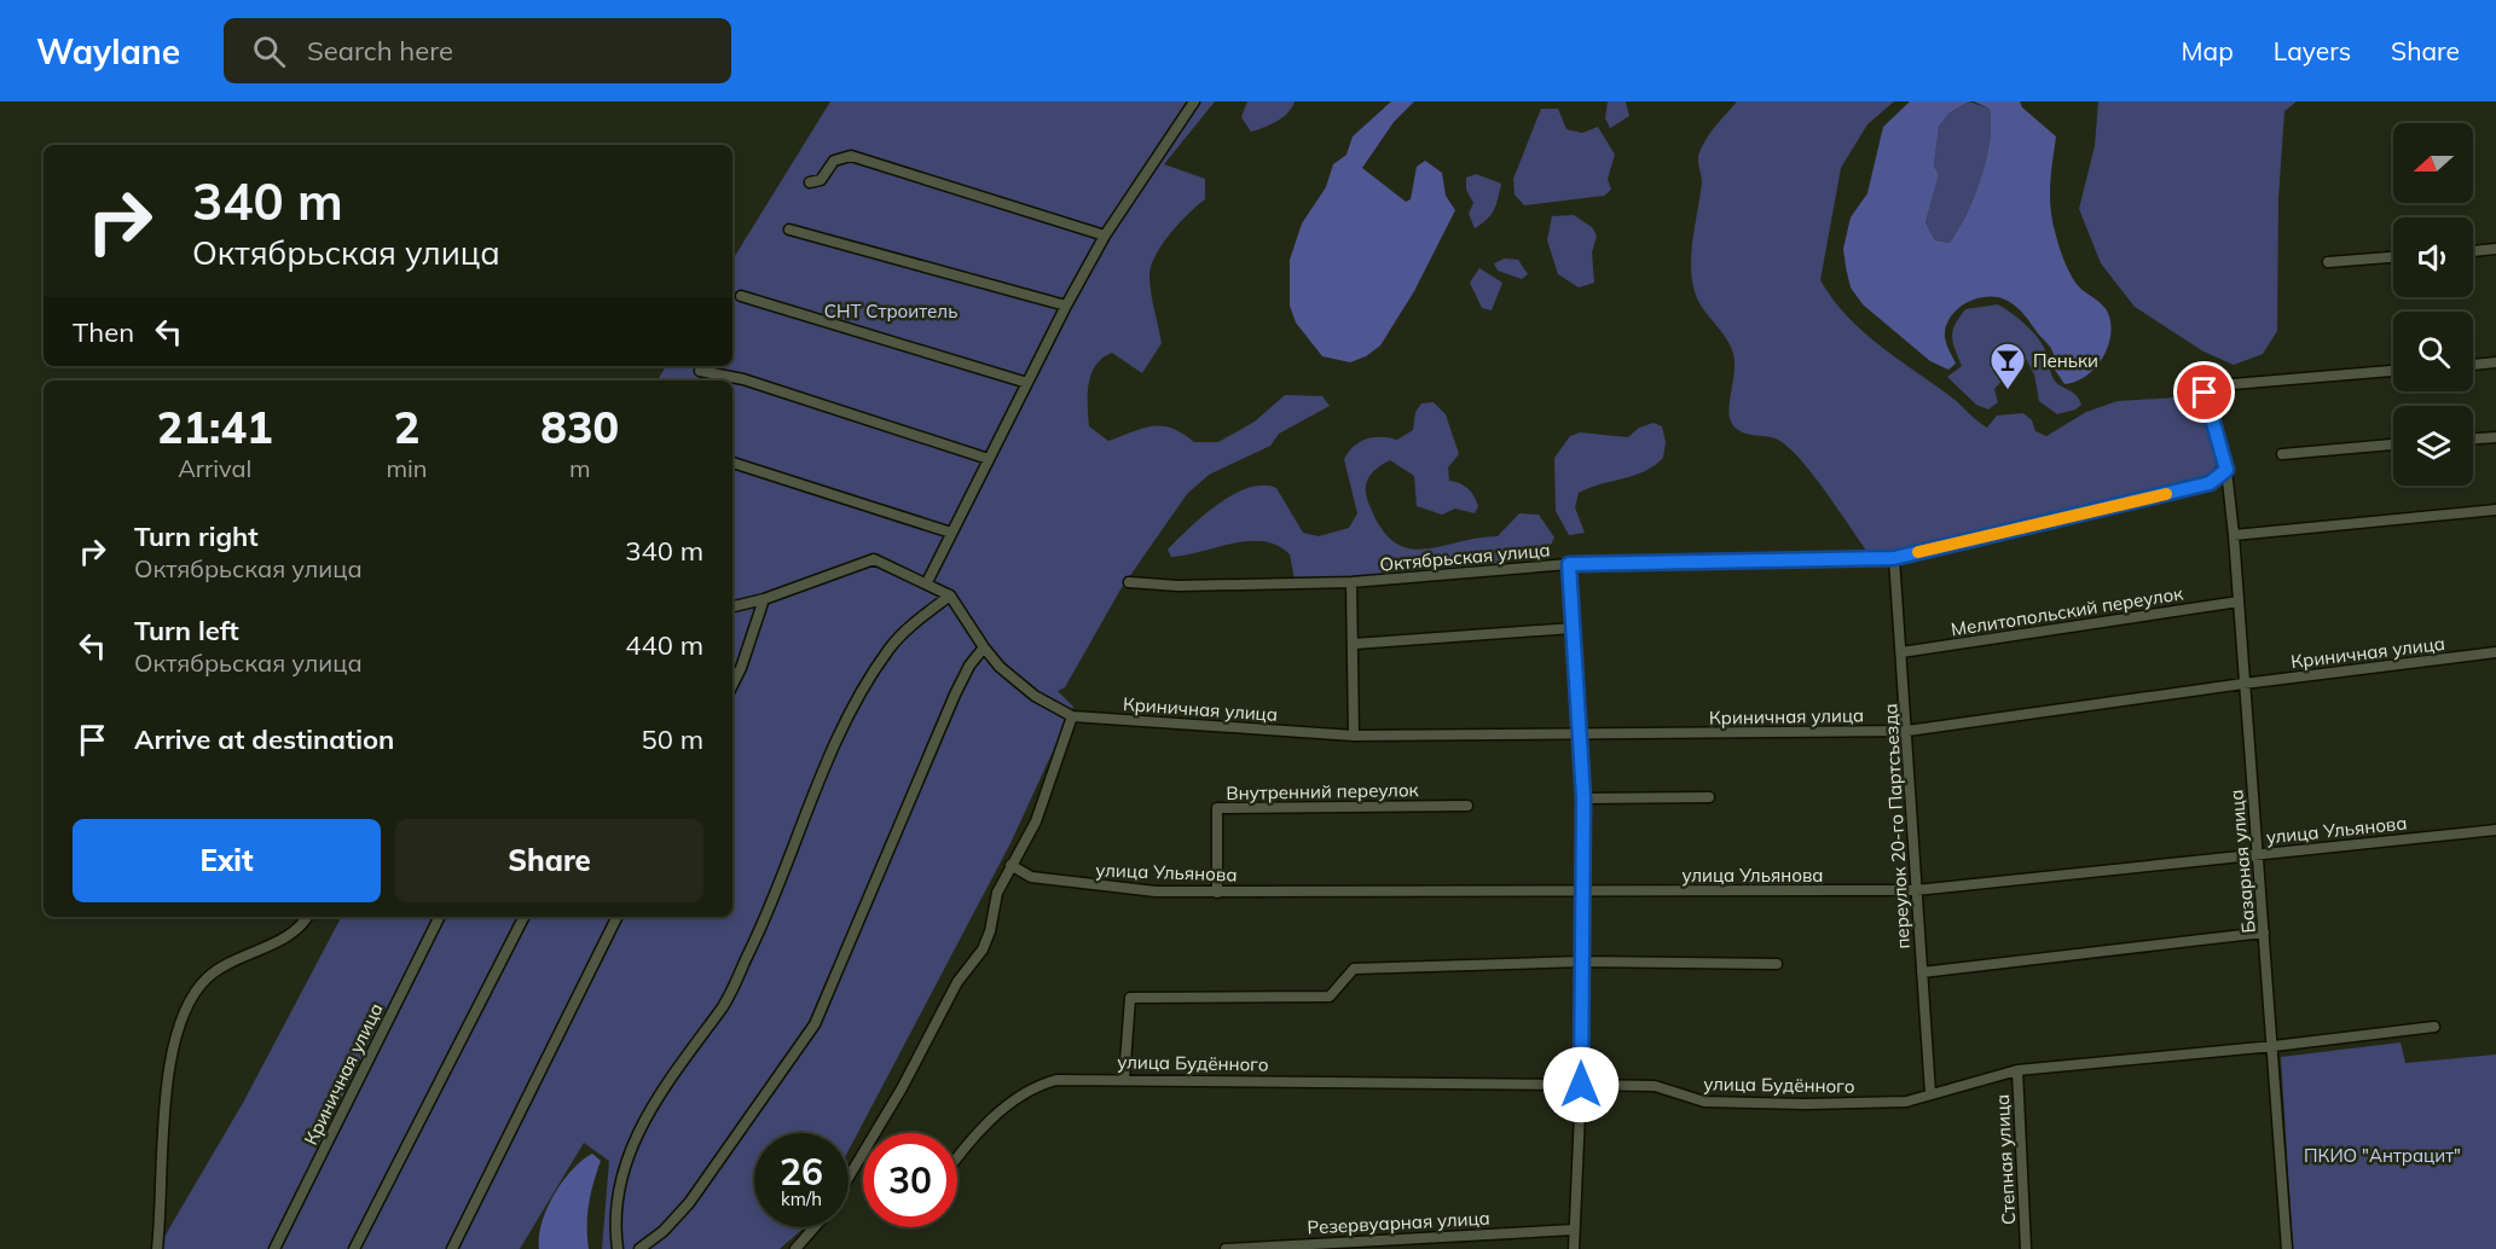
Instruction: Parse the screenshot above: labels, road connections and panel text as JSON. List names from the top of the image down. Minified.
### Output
{"streets":{"street":["Октябрьская улица","Мелитопольский переулок","Криничная улица","Внутренний переулок","переулок 20-го Партсъезда","улица Ульянова","Базарная улица","улица Будённого","Степная улица","Резервуарная улица"]},"crossings":[["Октябрьская улица","переулок 20-го Партсъезда"],["Октябрьская улица","Базарная улица"],["Мелитопольский переулок","переулок 20-го Партсъезда"],["Мелитопольский переулок","Базарная улица"],["Криничная улица","переулок 20-го Партсъезда"],["Криничная улица","Базарная улица"],["Внутренний переулок","улица Ульянова"],["переулок 20-го Партсъезда","улица Ульянова"],["переулок 20-го Партсъезда","улица Будённого"],["улица Ульянова","Базарная улица"],["Базарная улица","улица Будённого"],["улица Будённого","Степная улица"]],"parks":["СНТ Строитель","ПКИО \"Антрацит\""],"places":{"bar":["Пеньки"]},"north":"left","page":{"header":"Waylane","search":"Search here","nav":["Map","Layers","Share"],"turn":["340 m","Октябрьская улица"],"then":"Then","eta":["21:41","Arrival","2","min","830","m"],"list":[{"name":"Turn right","note":"Октябрьская улица","value":"340 m"},{"name":"Turn left","note":"Октябрьская улица","value":"440 m"},{"name":"Arrive at destination","value":"50 m"}],"buttons":["Exit","Share"],"speed":"26 km/h","limit":"30"}}
